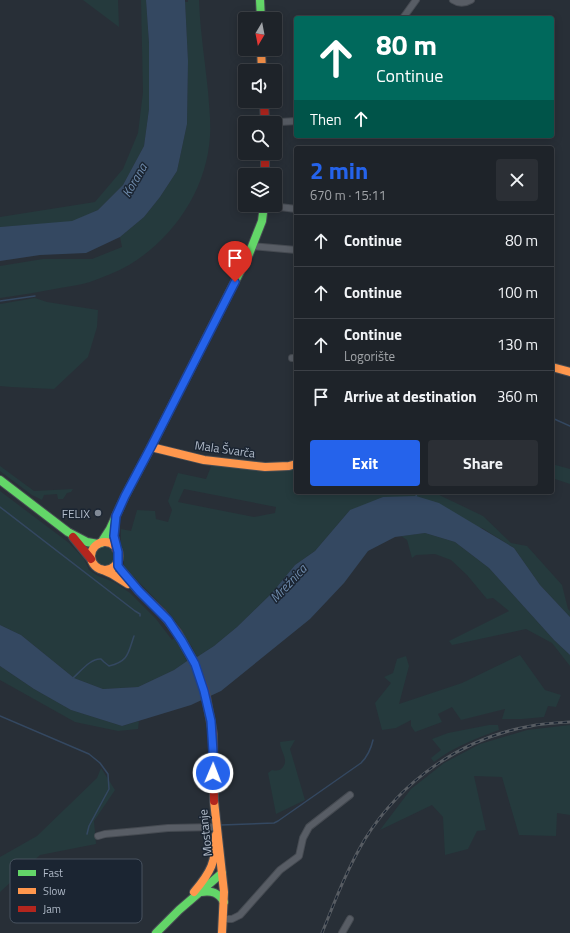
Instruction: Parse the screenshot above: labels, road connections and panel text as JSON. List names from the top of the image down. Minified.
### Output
{"streets":{"main road":["Mala Švarča","Mostanje"]},"water":["Korana","Mrežnica"],"places":["FELIX"],"legend":["Fast","Slow","Jam"],"north":"bottom","page":{"turn":["80 m","Continue"],"then":"Then","heading":["2 min","670 m · 15:11"],"list":[{"name":"Continue","value":"80 m"},{"name":"Continue","value":"100 m"},{"name":"Continue","note":"Logorište","value":"130 m"},{"name":"Arrive at destination","value":"360 m"}],"buttons":["Exit","Share"]}}
